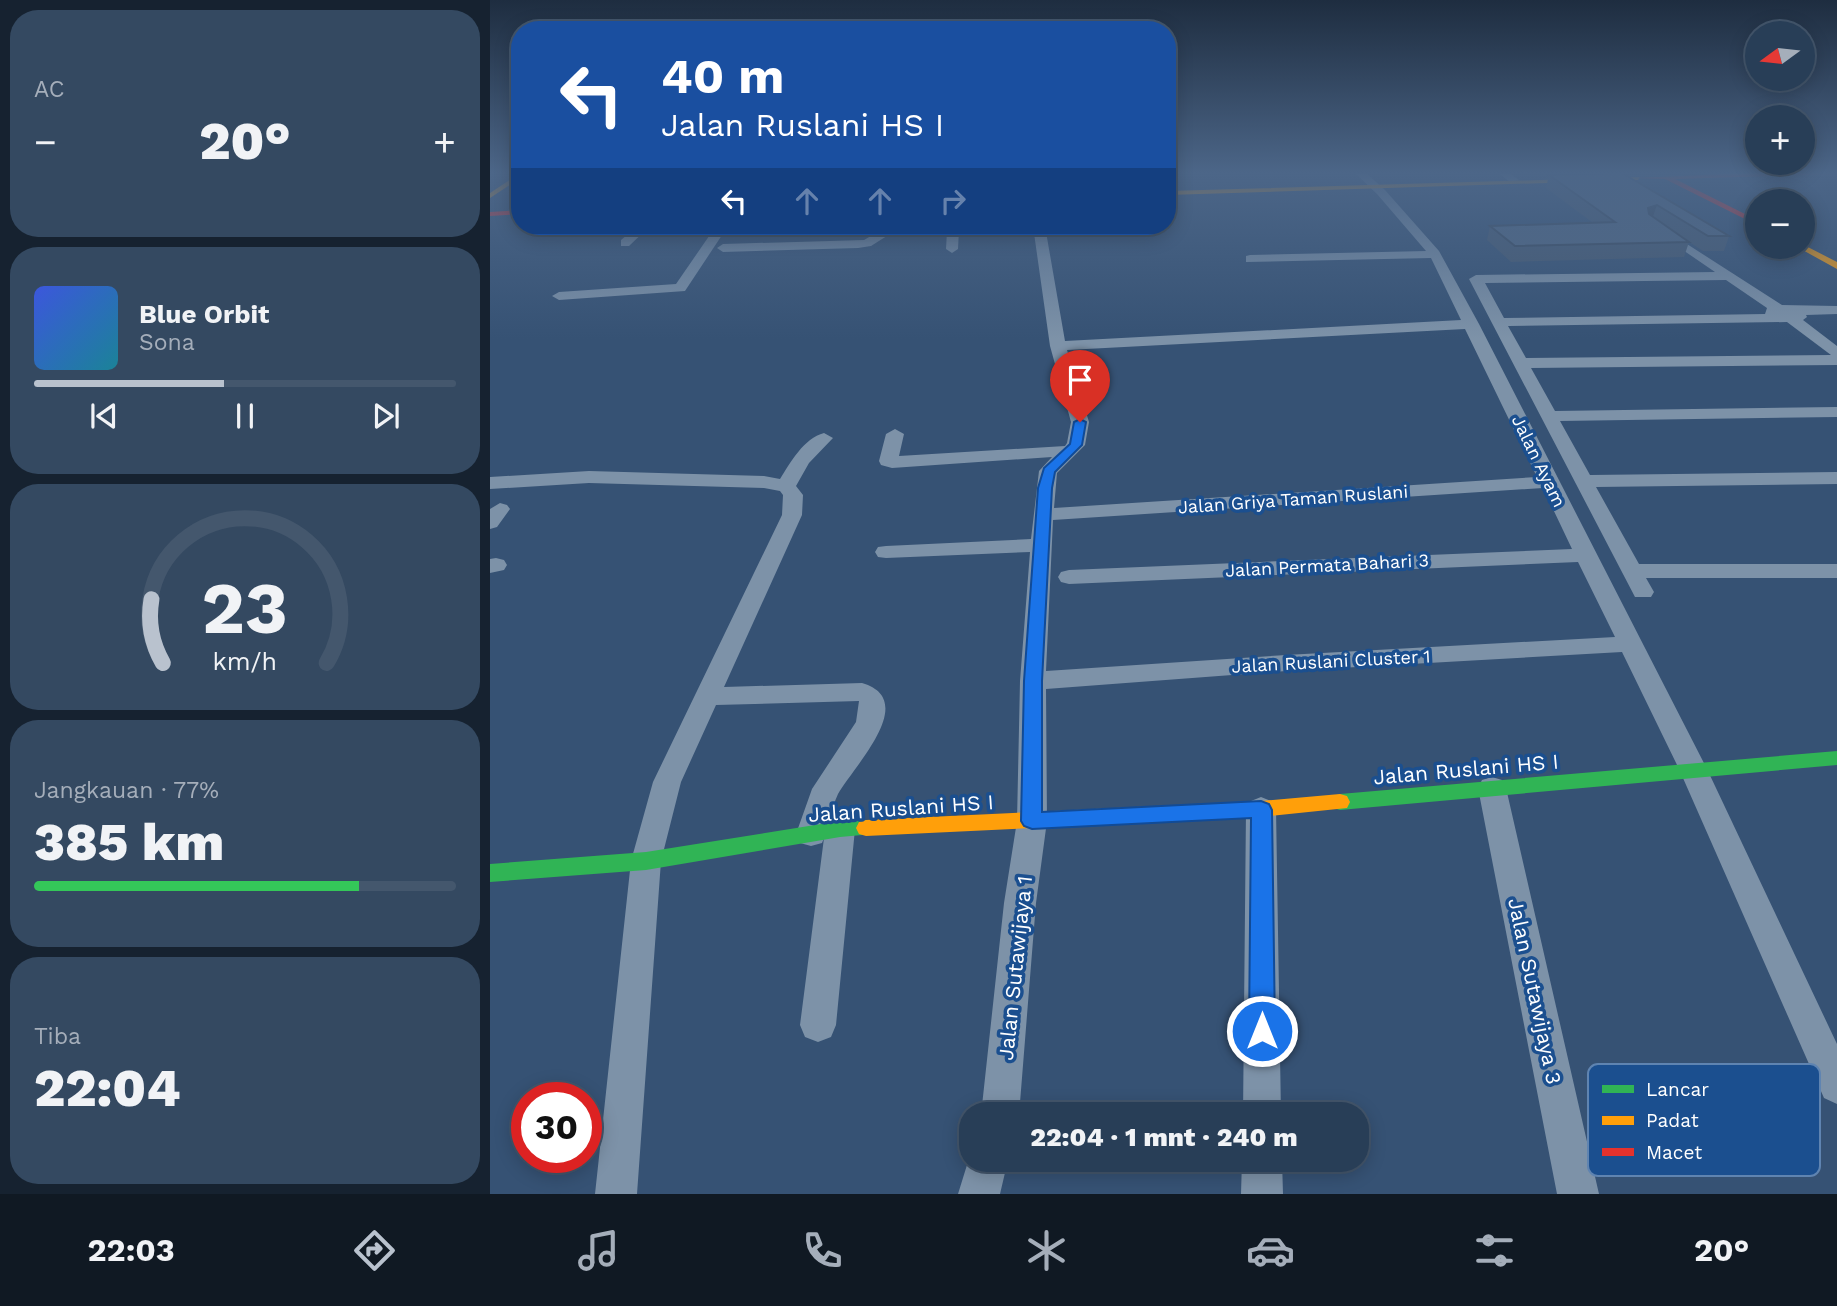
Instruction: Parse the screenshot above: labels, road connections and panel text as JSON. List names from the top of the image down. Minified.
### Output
{"streets":{"main road":["Jalan Ruslani HS I"],"street":["Jalan Ayam","Jalan Griya Taman Ruslani","Jalan Permata Bahari 3","Jalan Ruslani Cluster 1","Jalan Sutawijaya 1","Jalan Sutawijaya 3"]},"crossings":[["Jalan Ayam","Jalan Griya Taman Ruslani"],["Jalan Ayam","Jalan Permata Bahari 3"],["Jalan Ayam","Jalan Ruslani Cluster 1"],["Jalan Ayam","Jalan Ruslani HS I"],["Jalan Griya Taman Ruslani","Jalan Sutawijaya 1"],["Jalan Ruslani Cluster 1","Jalan Sutawijaya 1"],["Jalan Ruslani HS I","Jalan Sutawijaya 1"],["Jalan Ruslani HS I","Jalan Sutawijaya 3"]],"legend":["Lancar","Padat","Macet"],"north":"left","page":{"tile":["AC",["Jangkauan · 77%","385 km"],["Tiba","22:04"]],"map_buttons":["+","−"],"turn":["40 m","Jalan Ruslani HS I"],"heat":["−","20°","+"],"song":["Blue Orbit","Sona"],"limit":"30","trip":"22:04 · 1 mnt · 240 m","tabs":["22:03","20°"],"gauge":["23","km/h"]}}
